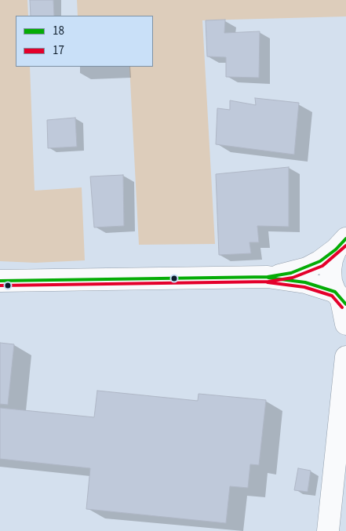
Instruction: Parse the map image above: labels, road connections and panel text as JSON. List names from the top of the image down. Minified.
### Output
{"lines":["transit line 18","transit line 17"],"legend":["18","17"]}
